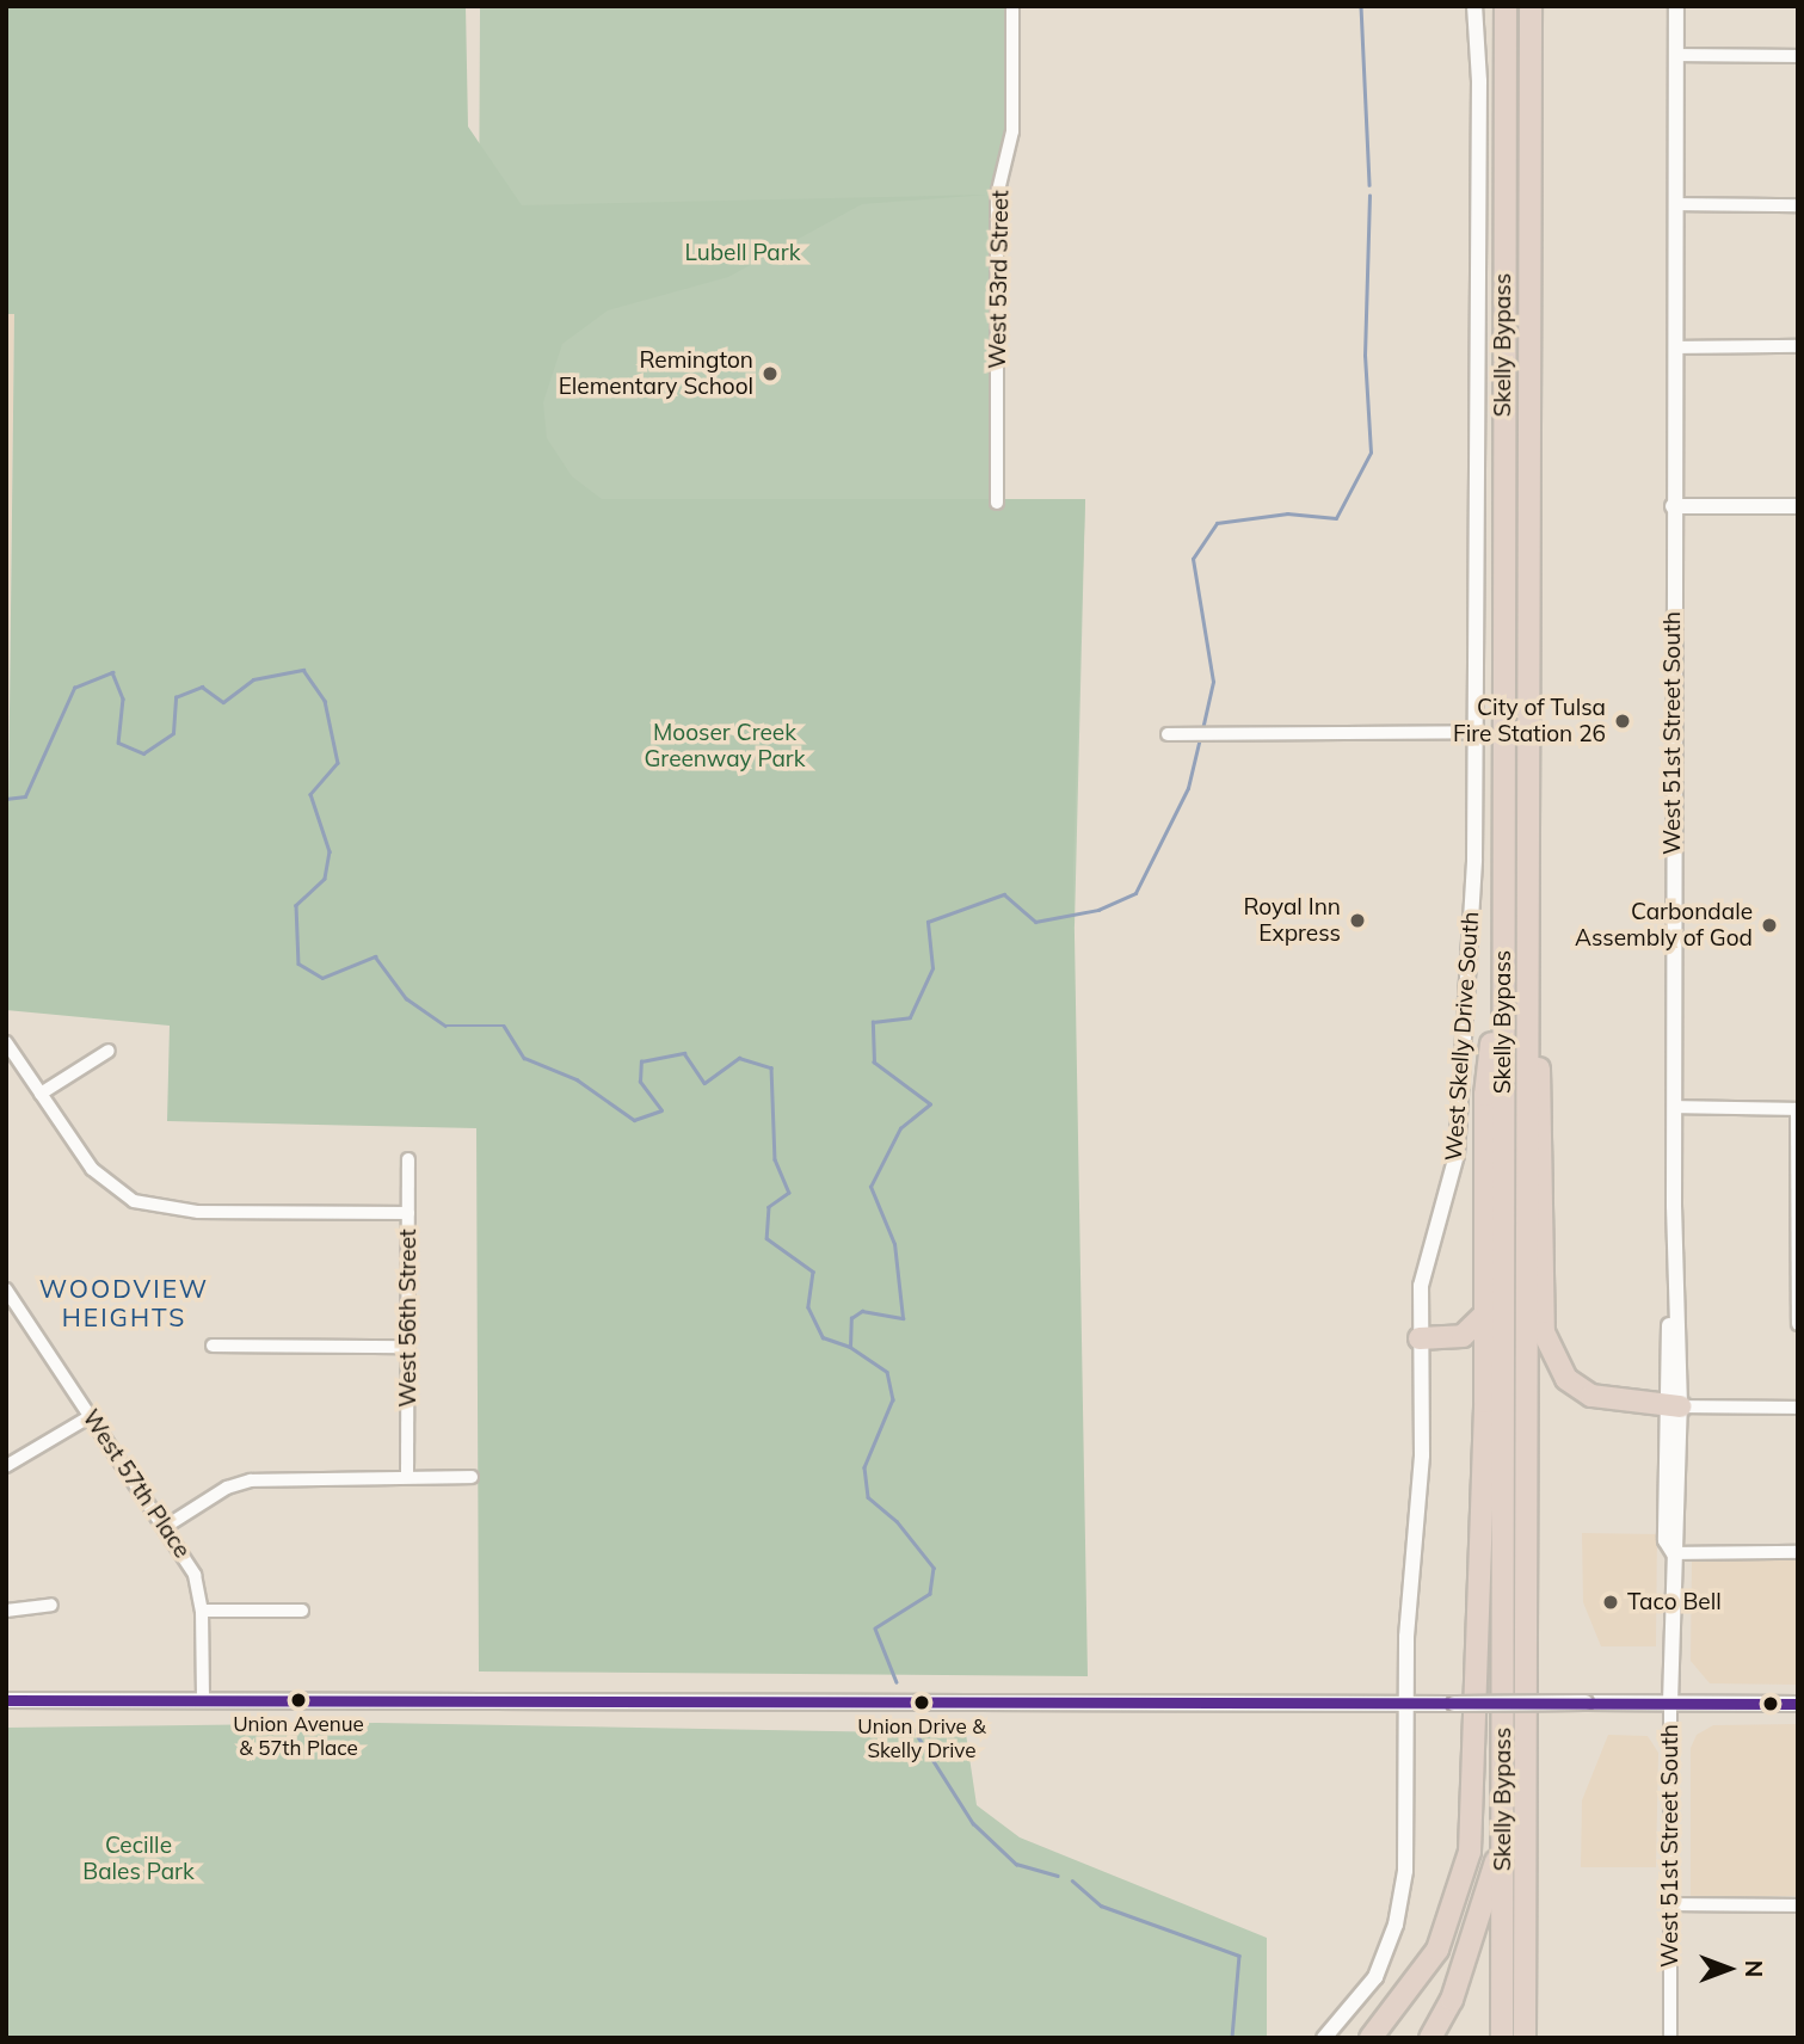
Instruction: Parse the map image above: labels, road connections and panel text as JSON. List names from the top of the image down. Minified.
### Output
{"streets":{"highway":["Skelly Bypass"],"street":["West 53rd Street","West 51st Street South","West Skelly Drive South","West 56th Street","West 57th Place"]},"districts":["WOODVIEW HEIGHTS"],"parks":["Lubell Park","Mooser Creek Greenway Park","Cecille Bales Park"],"places":["Remington Elementary School","City of Tulsa Fire Station 26","Royal Inn Express","Carbondale Assembly of God","Taco Bell","Union Avenue & 57th Place","Union Drive & Skelly Drive"],"north":"right"}
